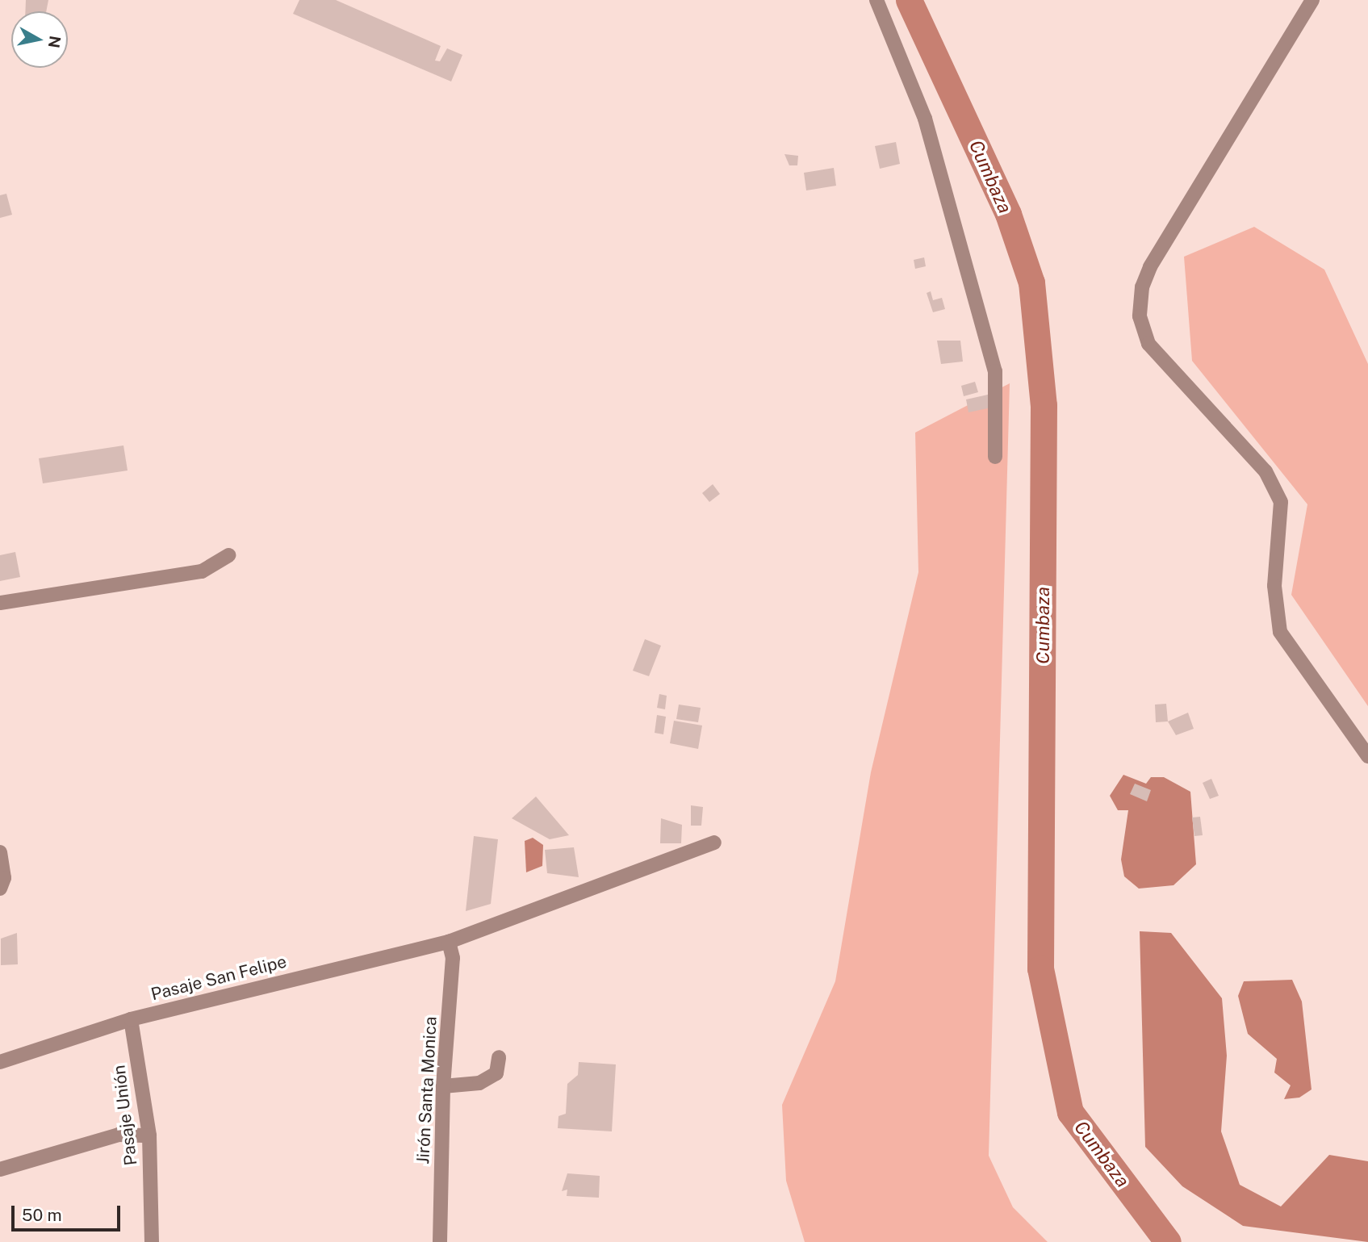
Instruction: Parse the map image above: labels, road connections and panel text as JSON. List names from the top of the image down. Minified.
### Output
{"streets":{"street":["Pasaje San Felipe","Jirón Santa Monica","Pasaje Unión"]},"crossings":[["Pasaje San Felipe","Jirón Santa Monica"],["Pasaje San Felipe","Pasaje Unión"]],"water":["Cumbaza"],"scale_bar":"50 m","north":"right"}
